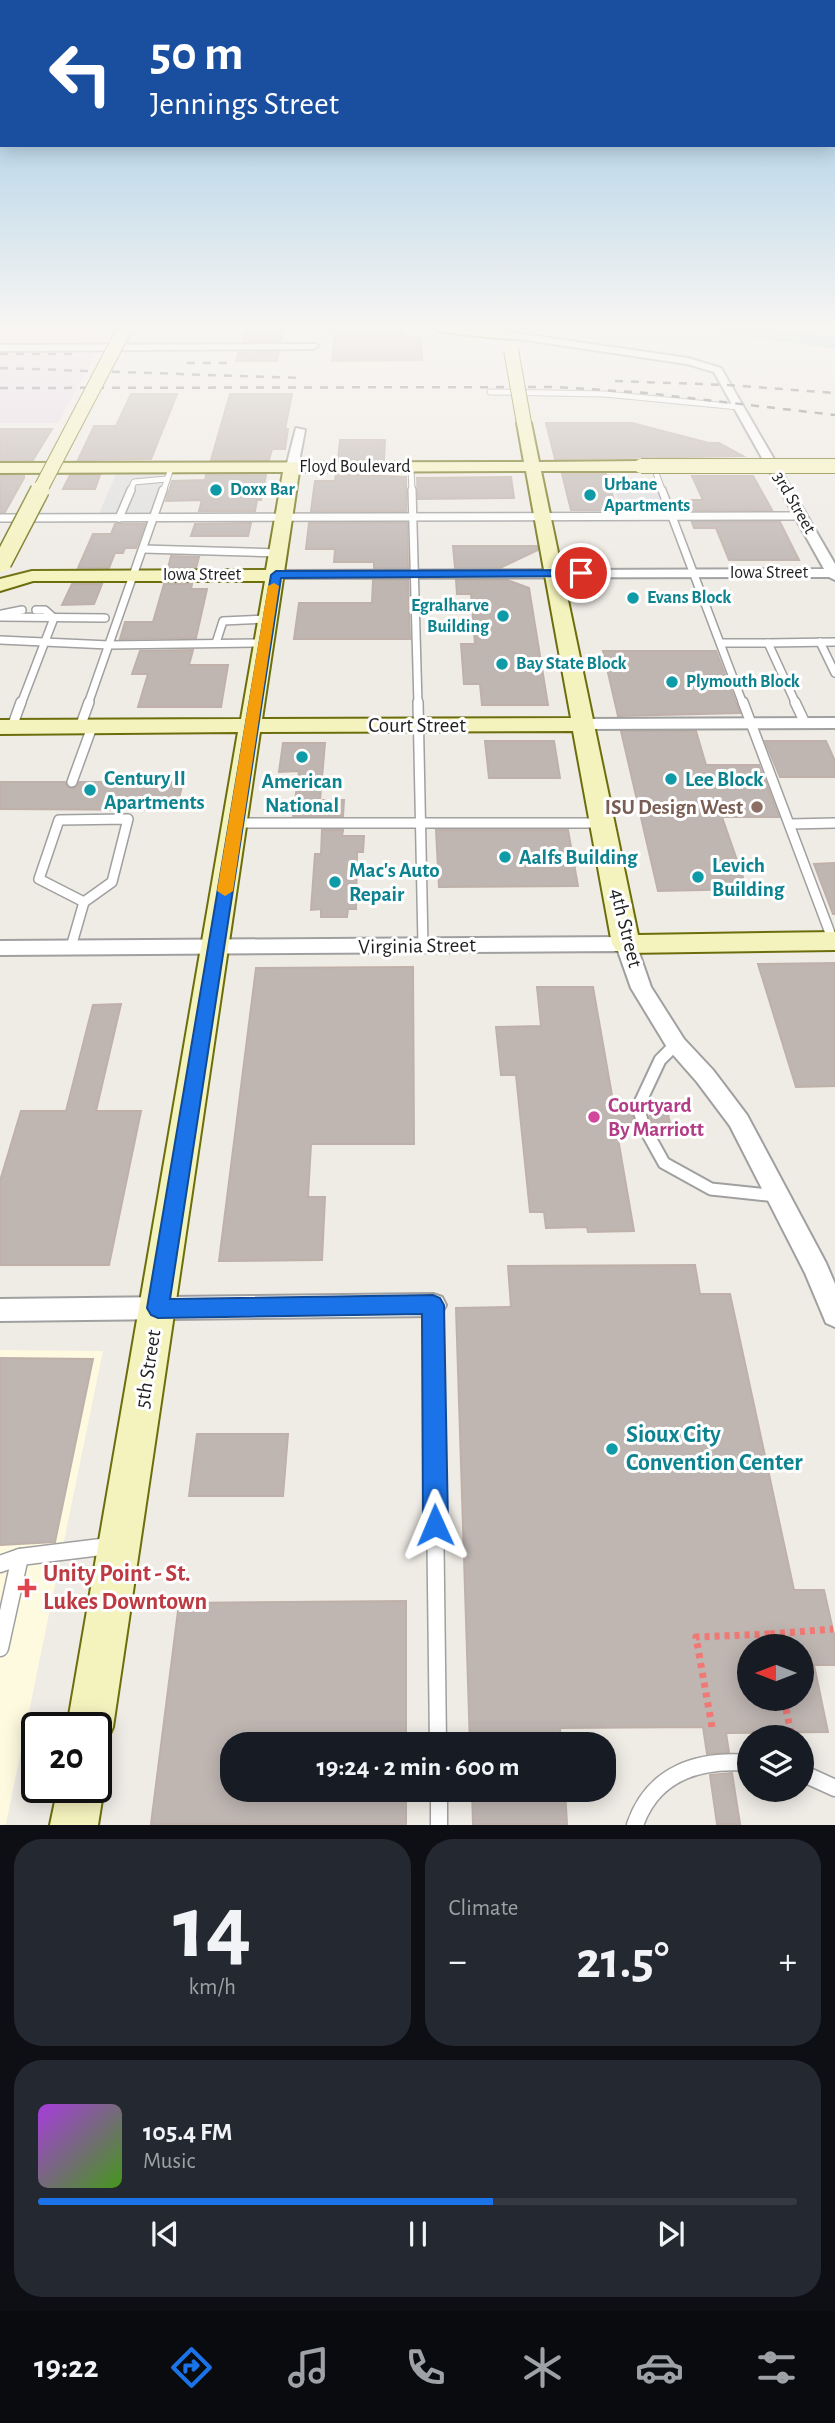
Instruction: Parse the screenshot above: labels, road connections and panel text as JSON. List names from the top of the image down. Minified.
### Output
{"streets":{"main road":["Floyd Boulevard","Iowa Street","Court Street","4th Street","Virginia Street","5th Street"],"street":["3rd Street"]},"crossings":[["Floyd Boulevard","4th Street"],["Floyd Boulevard","5th Street"],["3rd Street","Iowa Street"],["Iowa Street","4th Street"],["Iowa Street","5th Street"],["Court Street","4th Street"],["Court Street","5th Street"],["4th Street","Virginia Street"],["Virginia Street","5th Street"]],"places":{"other":["Doxx Bar","Urbane Apartments","Evans Block","Egralharve Building","Bay State Block","Plymouth Block","American National","Lee Block","Century II Apartments","ISU Design West","Aalfs Building","Levich Building","Mac's Auto Repair","Courtyard By Marriott","Sioux City Convention Center"],"health":["Unity Point - St. Lukes Downtown"]},"north":"left","page":{"turn":["50 m","Jennings Street"],"limit":"20","trip":"19:24 · 2 min · 600 m","tile":[["14","km/h"],"Climate"],"heat":["−","21.5°","+"],"song":["105.4 FM","Music"],"tabs":"19:22"}}
